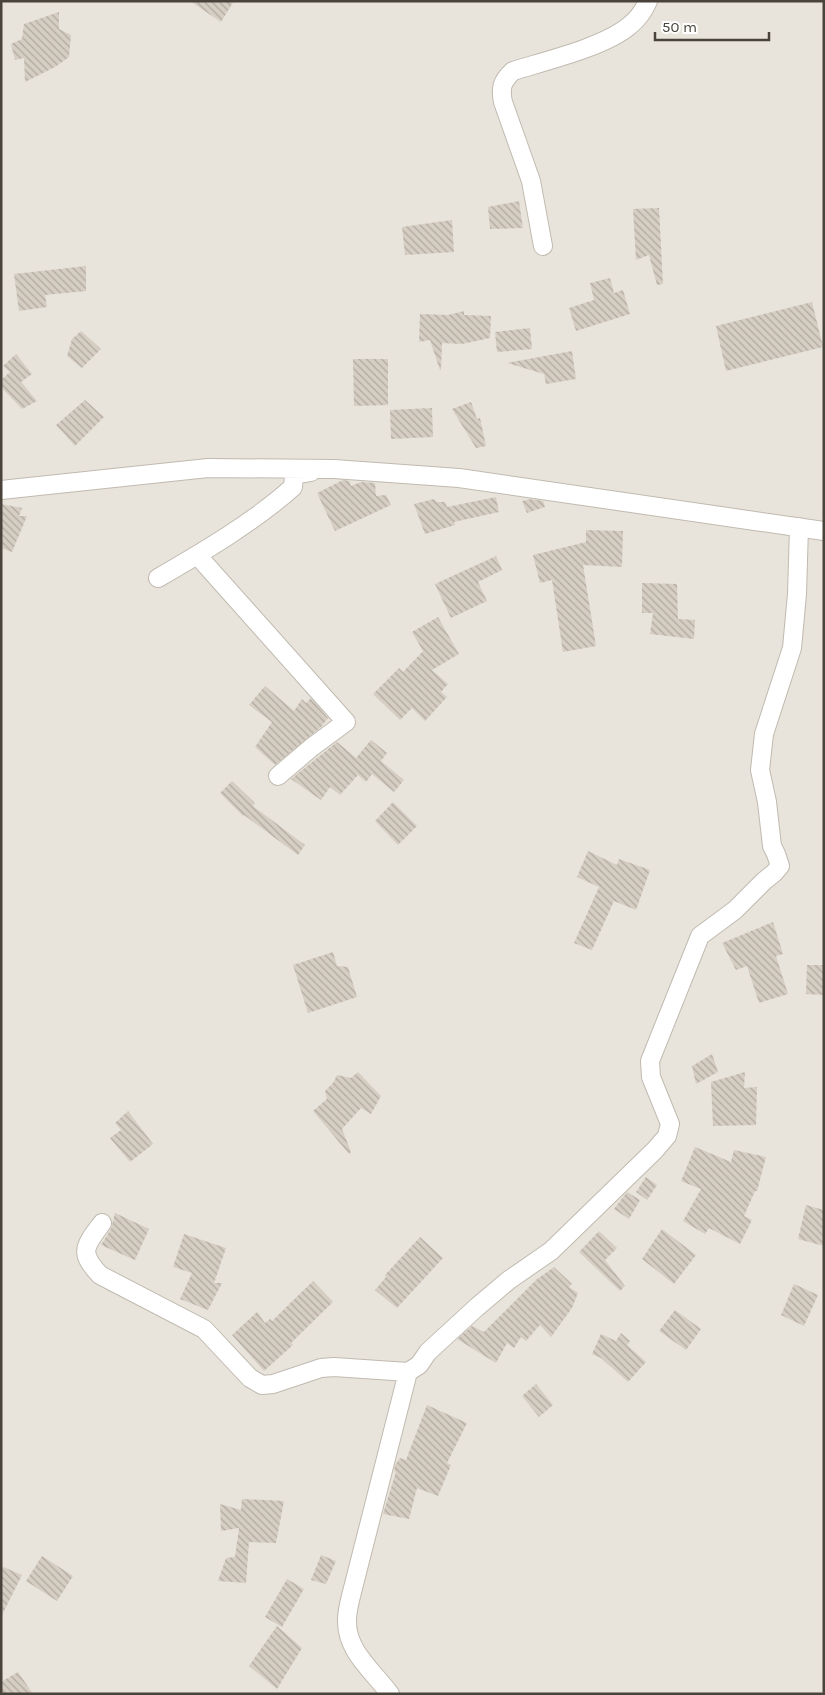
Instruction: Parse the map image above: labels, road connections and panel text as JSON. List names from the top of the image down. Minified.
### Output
{"scale_bar":"50 m"}
